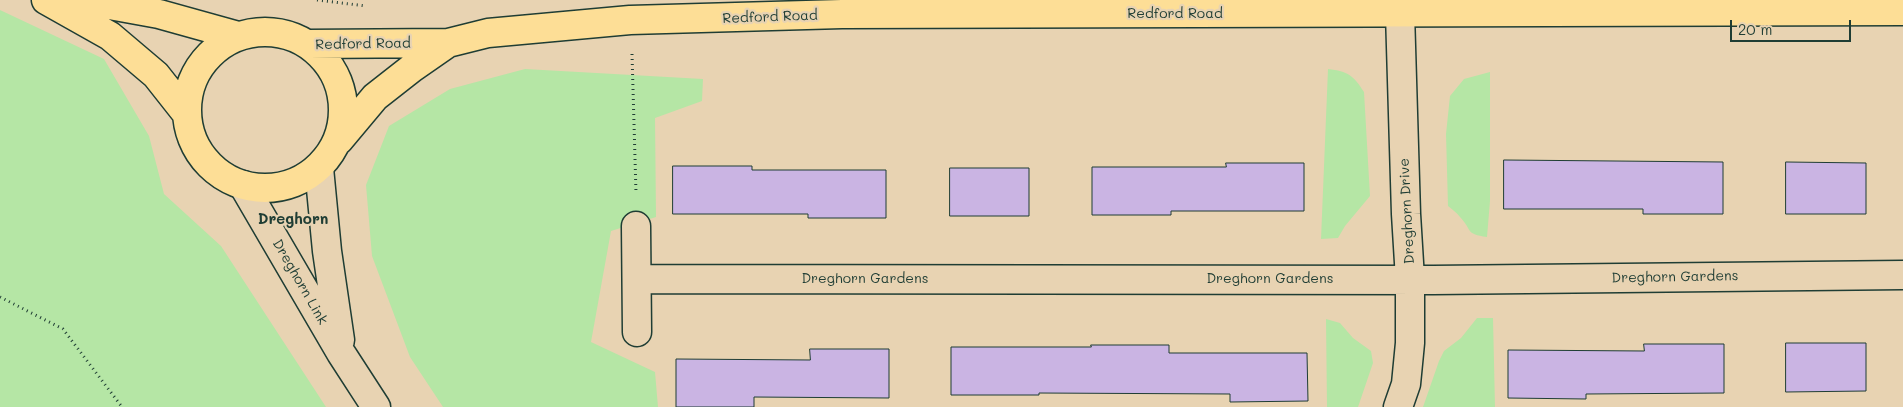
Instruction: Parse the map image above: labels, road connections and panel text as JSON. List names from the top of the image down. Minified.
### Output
{"streets":{"main road":["Redford Road"],"street":["Dreghorn Drive","Dreghorn Gardens","Dreghorn Link"]},"crossings":[["Redford Road","Dreghorn Drive"],["Redford Road","Dreghorn Link"],["Dreghorn Drive","Dreghorn Gardens"]],"districts":["Dreghorn"],"scale_bar":"20 m"}
